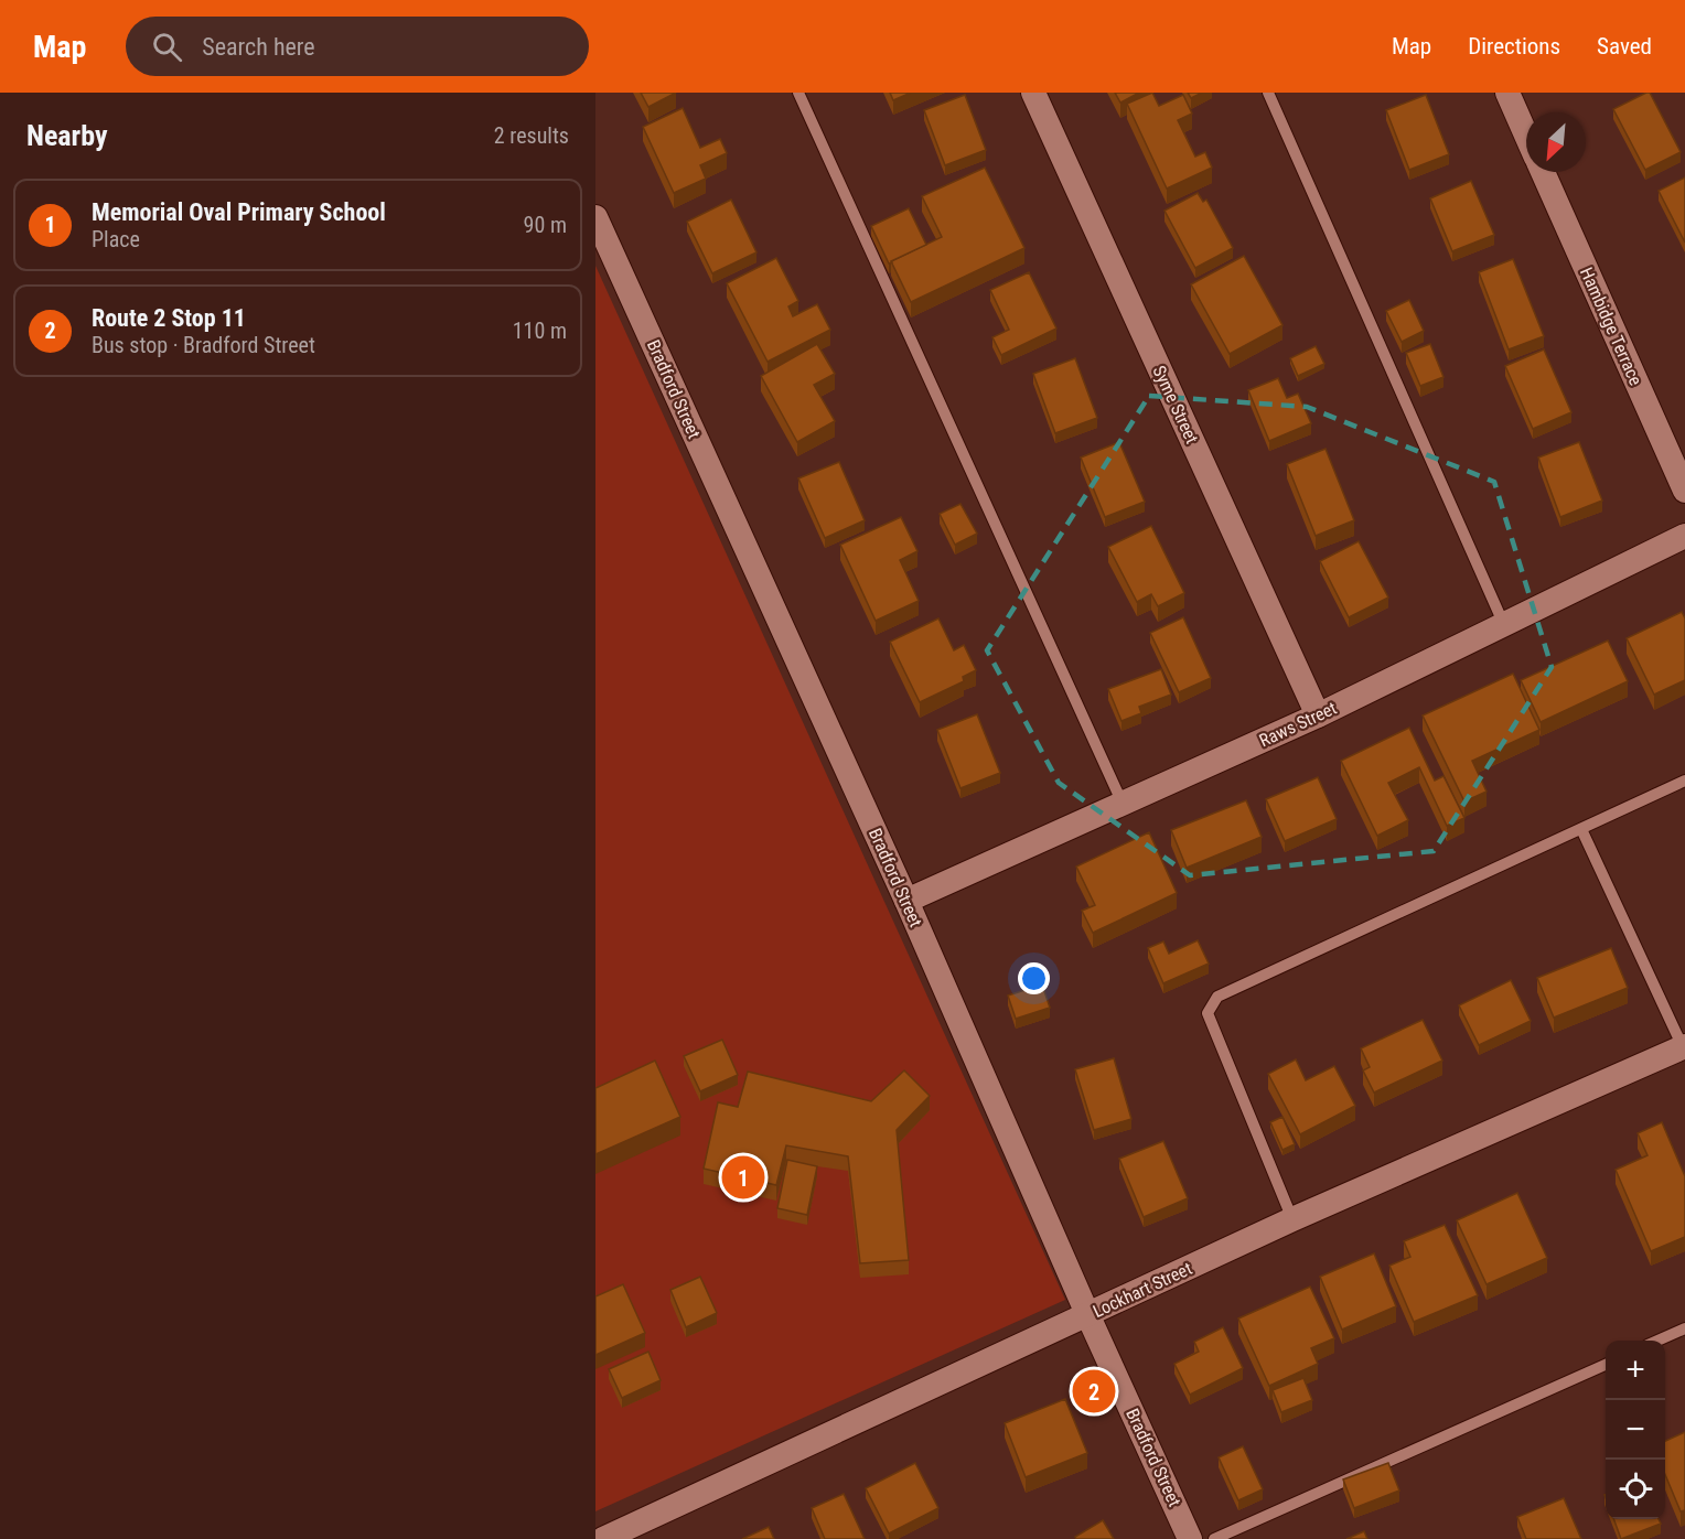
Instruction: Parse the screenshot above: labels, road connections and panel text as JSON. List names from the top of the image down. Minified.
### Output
{"streets":{"street":["Hambidge Terrace","Bradford Street","Syme Street","Raws Street","Lockhart Street"]},"crossings":[["Bradford Street","Raws Street"],["Bradford Street","Lockhart Street"],["Syme Street","Raws Street"]],"north":"bottom left","page":{"header":"Map","search":"Search here","nav":["Map","Directions","Saved"],"heading":["Nearby","2 results"],"list":[{"mark":"1","name":"Memorial Oval Primary School","note":"Place","value":"90 m"},{"mark":"2","name":"Route 2 Stop 11","note":"Bus stop · Bradford Street","value":"110 m"}],"pins":["1","2"],"map_buttons":["+","−"]}}
